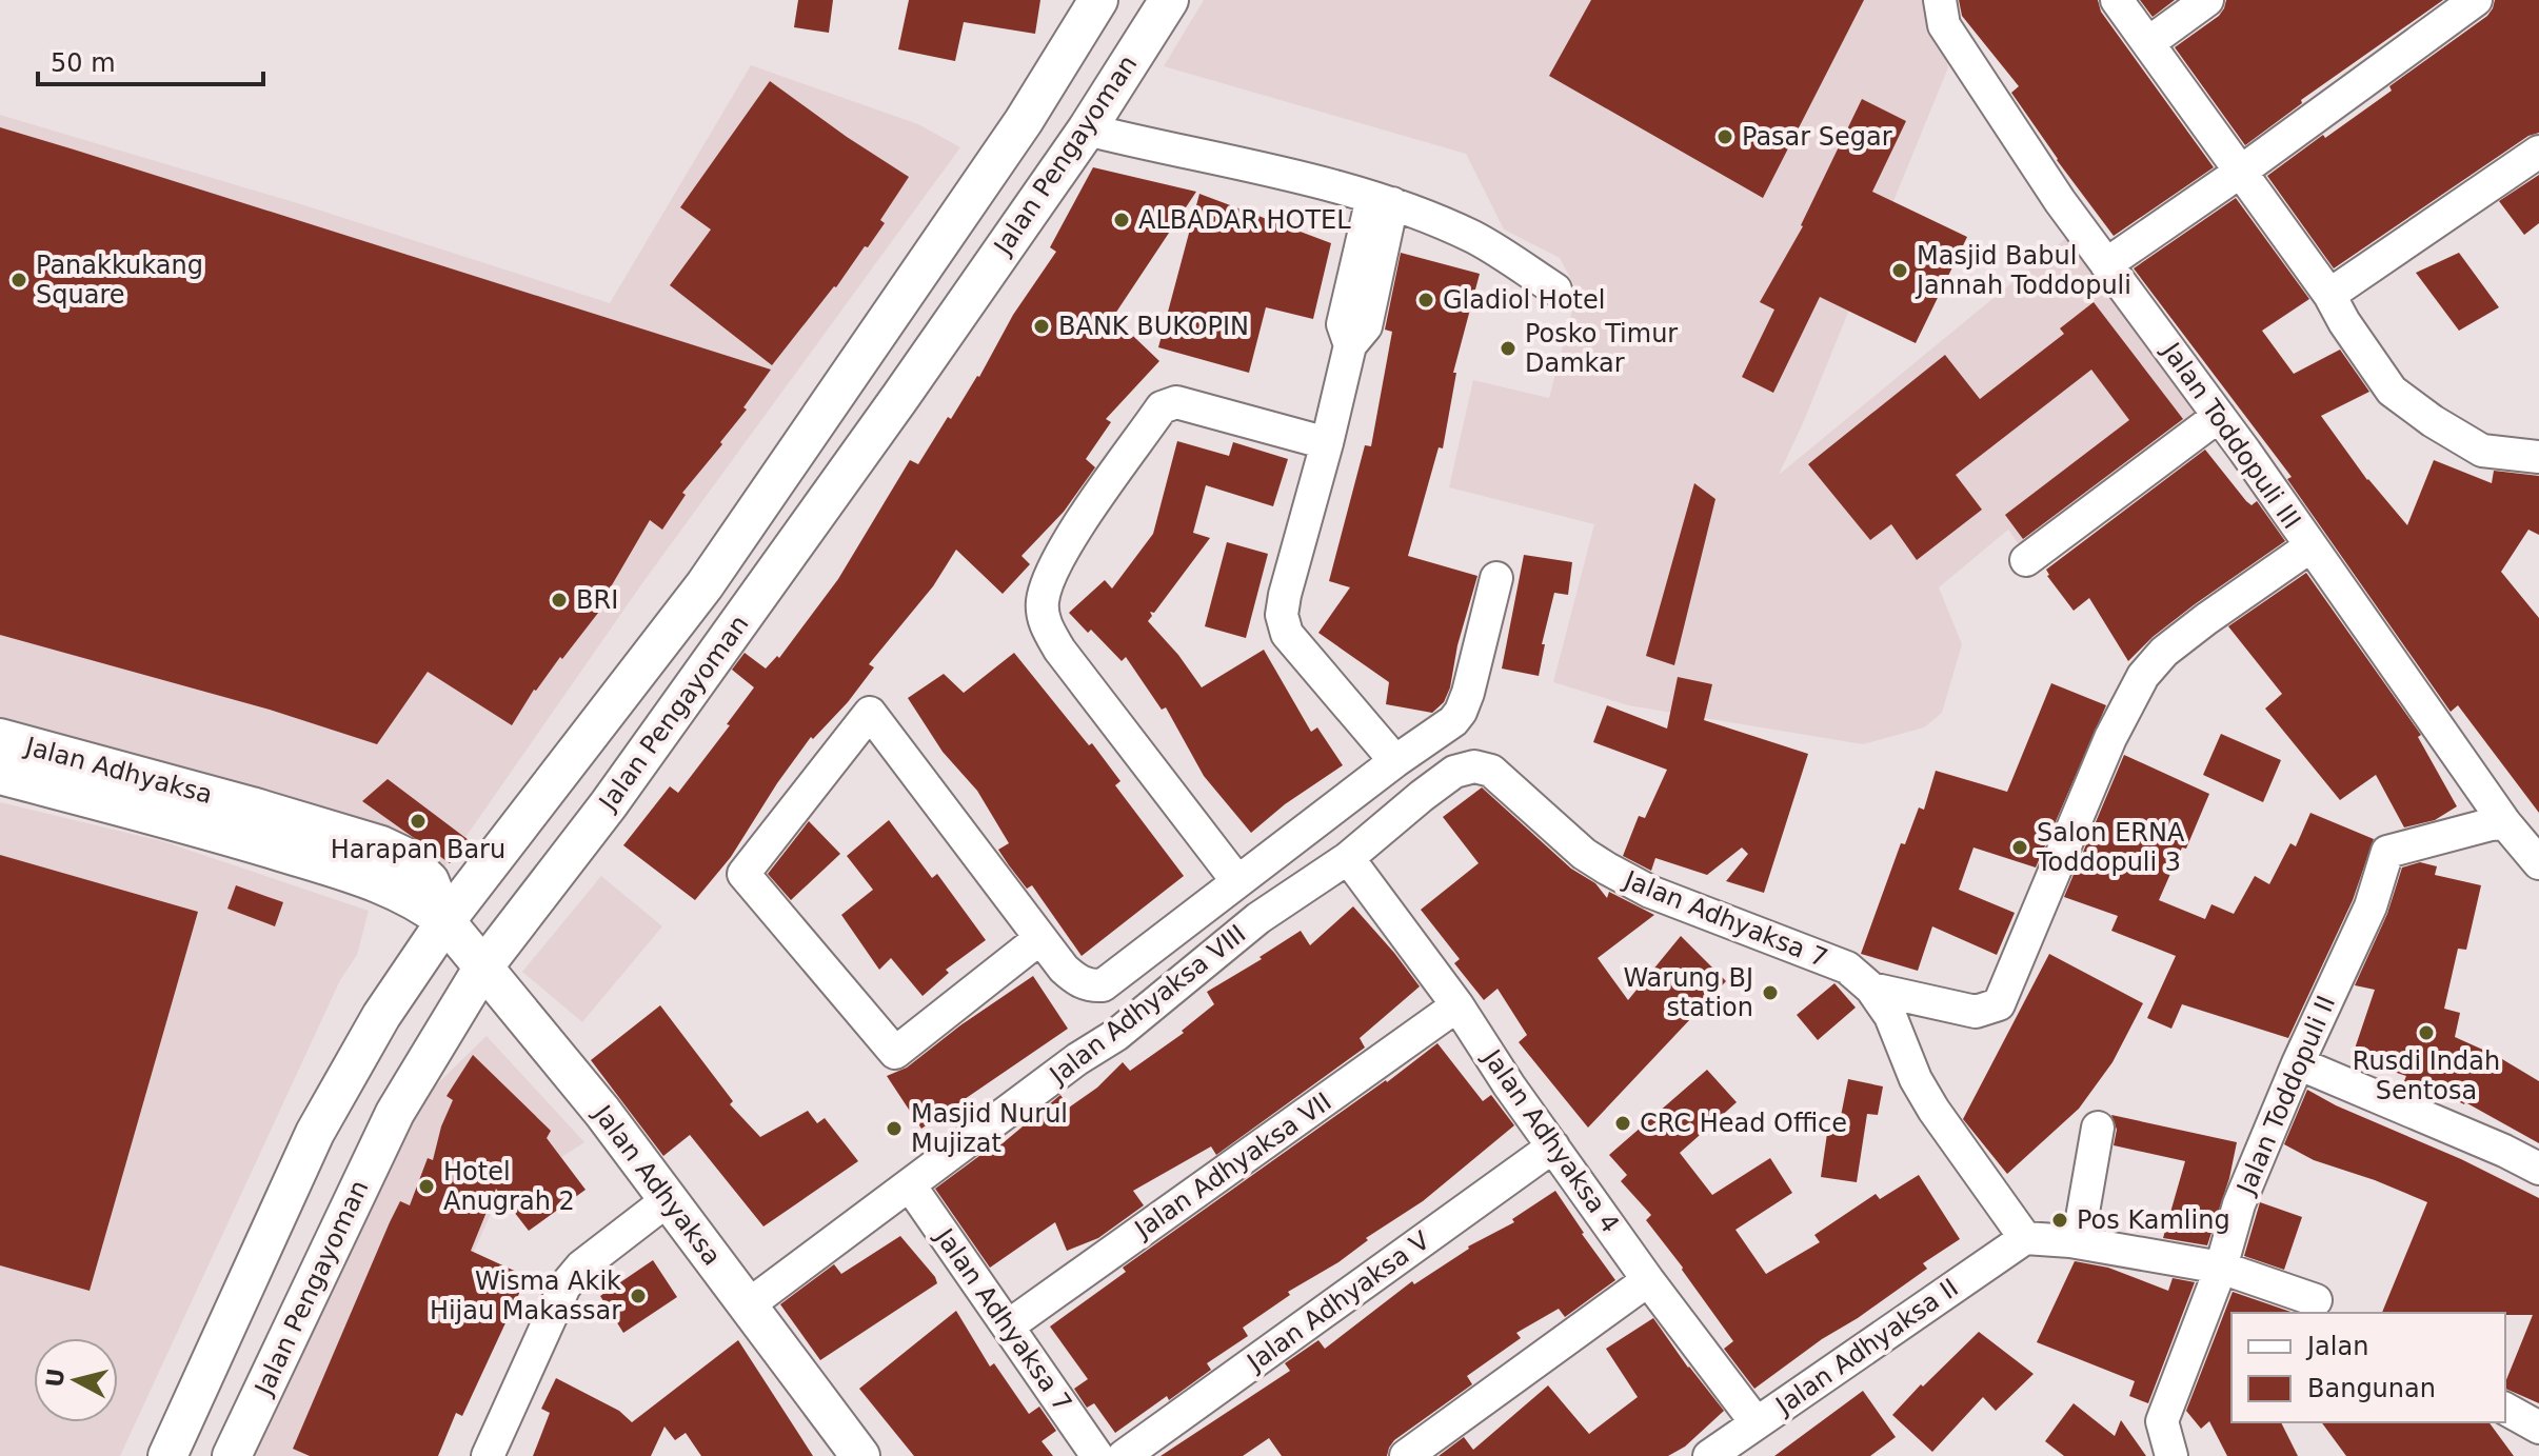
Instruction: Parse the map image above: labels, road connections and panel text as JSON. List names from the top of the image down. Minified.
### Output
{"streets":{"street":["Jalan Pengayoman","Jalan Toddopuli III","Jalan Adhyaksa","Jalan Adhyaksa 7","Jalan Adhyaksa VIII","Jalan Toddopuli II","Jalan Adhyaksa 4","Jalan Adhyaksa VII","Jalan Adhyaksa V","Jalan Adhyaksa II"]},"crossings":[["Jalan Pengayoman","Jalan Adhyaksa"],["Jalan Toddopuli III","Jalan Toddopuli II"],["Jalan Adhyaksa","Jalan Adhyaksa VIII"],["Jalan Adhyaksa 7","Jalan Adhyaksa VIII"],["Jalan Adhyaksa 7","Jalan Adhyaksa 4"],["Jalan Adhyaksa 7","Jalan Adhyaksa VII"],["Jalan Adhyaksa 7","Jalan Adhyaksa II"],["Jalan Adhyaksa VIII","Jalan Adhyaksa 4"],["Jalan Adhyaksa 4","Jalan Adhyaksa VII"],["Jalan Adhyaksa 4","Jalan Adhyaksa V"],["Jalan Adhyaksa 4","Jalan Adhyaksa II"]],"places":["Pasar Segar","ALBADAR HOTEL","Masjid Babul Jannah Toddopuli","Panakkukang Square","Gladiol Hotel","BANK BUKOPIN","Posko Timur Damkar","BRI","Harapan Baru","Salon ERNA Toddopuli 3","Warung BJ station","Rusdi Indah Sentosa","CRC Head Office","Masjid Nurul Mujizat","Hotel Anugrah 2","Pos Kamling","Wisma Akik Hijau Makassar"],"legend":["Jalan","Bangunan"],"scale_bar":"50 m","north":"left"}
